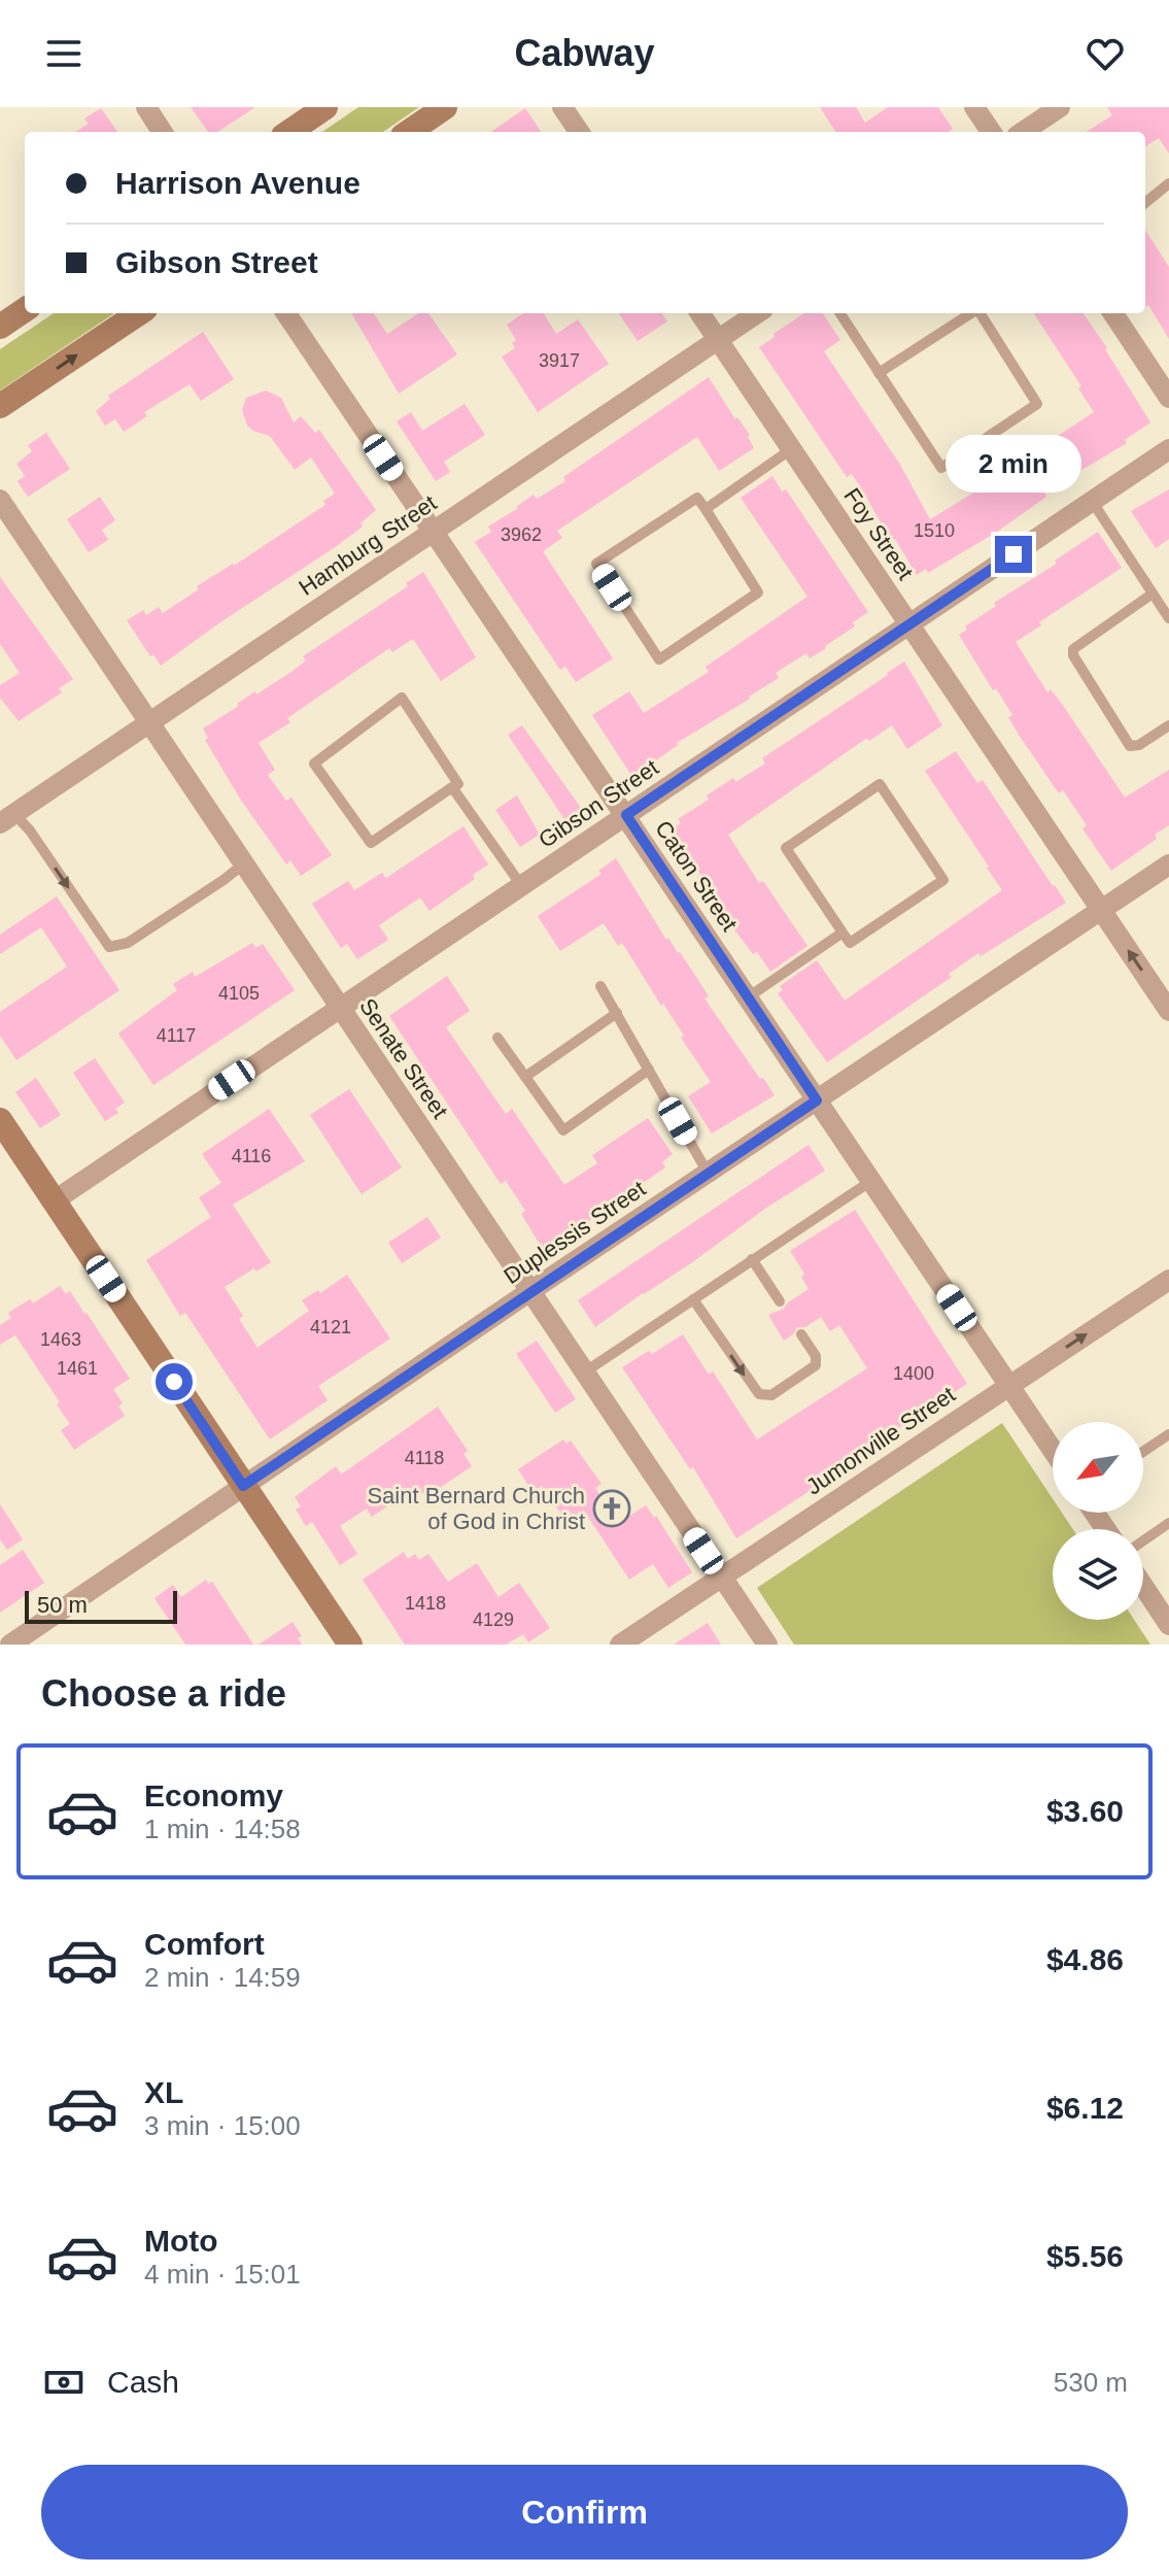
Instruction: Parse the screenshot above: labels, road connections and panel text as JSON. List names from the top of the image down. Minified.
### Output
{"streets":{"street":["Foy Street","Hamburg Street","Gibson Street","Caton Street","Senate Street","Duplessis Street","Jumonville Street"]},"crossings":[["Foy Street","Hamburg Street"],["Foy Street","Gibson Street"],["Foy Street","Duplessis Street"],["Hamburg Street","Caton Street"],["Hamburg Street","Senate Street"],["Gibson Street","Caton Street"],["Gibson Street","Senate Street"],["Caton Street","Duplessis Street"],["Caton Street","Jumonville Street"],["Senate Street","Duplessis Street"],["Senate Street","Jumonville Street"]],"places":{"church":["Saint Bernard Church of God in Christ"]},"house_numbers":["3917","1510","3962","4105","4117","4116","4121","1463","1461","1400","4118","1418","4129"],"scale_bar":"50 m","north":"bottom left","page":{"header":"Cabway","banner":["Harrison Avenue","Gibson Street"],"bubble":"2 min","scale":"50 m","heading":"Choose a ride","list":[{"name":"Economy","note":"1 min · 14:58","value":"$3.60"},{"name":"Comfort","note":"2 min · 14:59","value":"$4.86"},{"name":"XL","note":"3 min · 15:00","value":"$6.12"},{"name":"Moto","note":"4 min · 15:01","value":"$5.56"}],"pay":["Cash","530 m"],"buttons":"Confirm"}}
